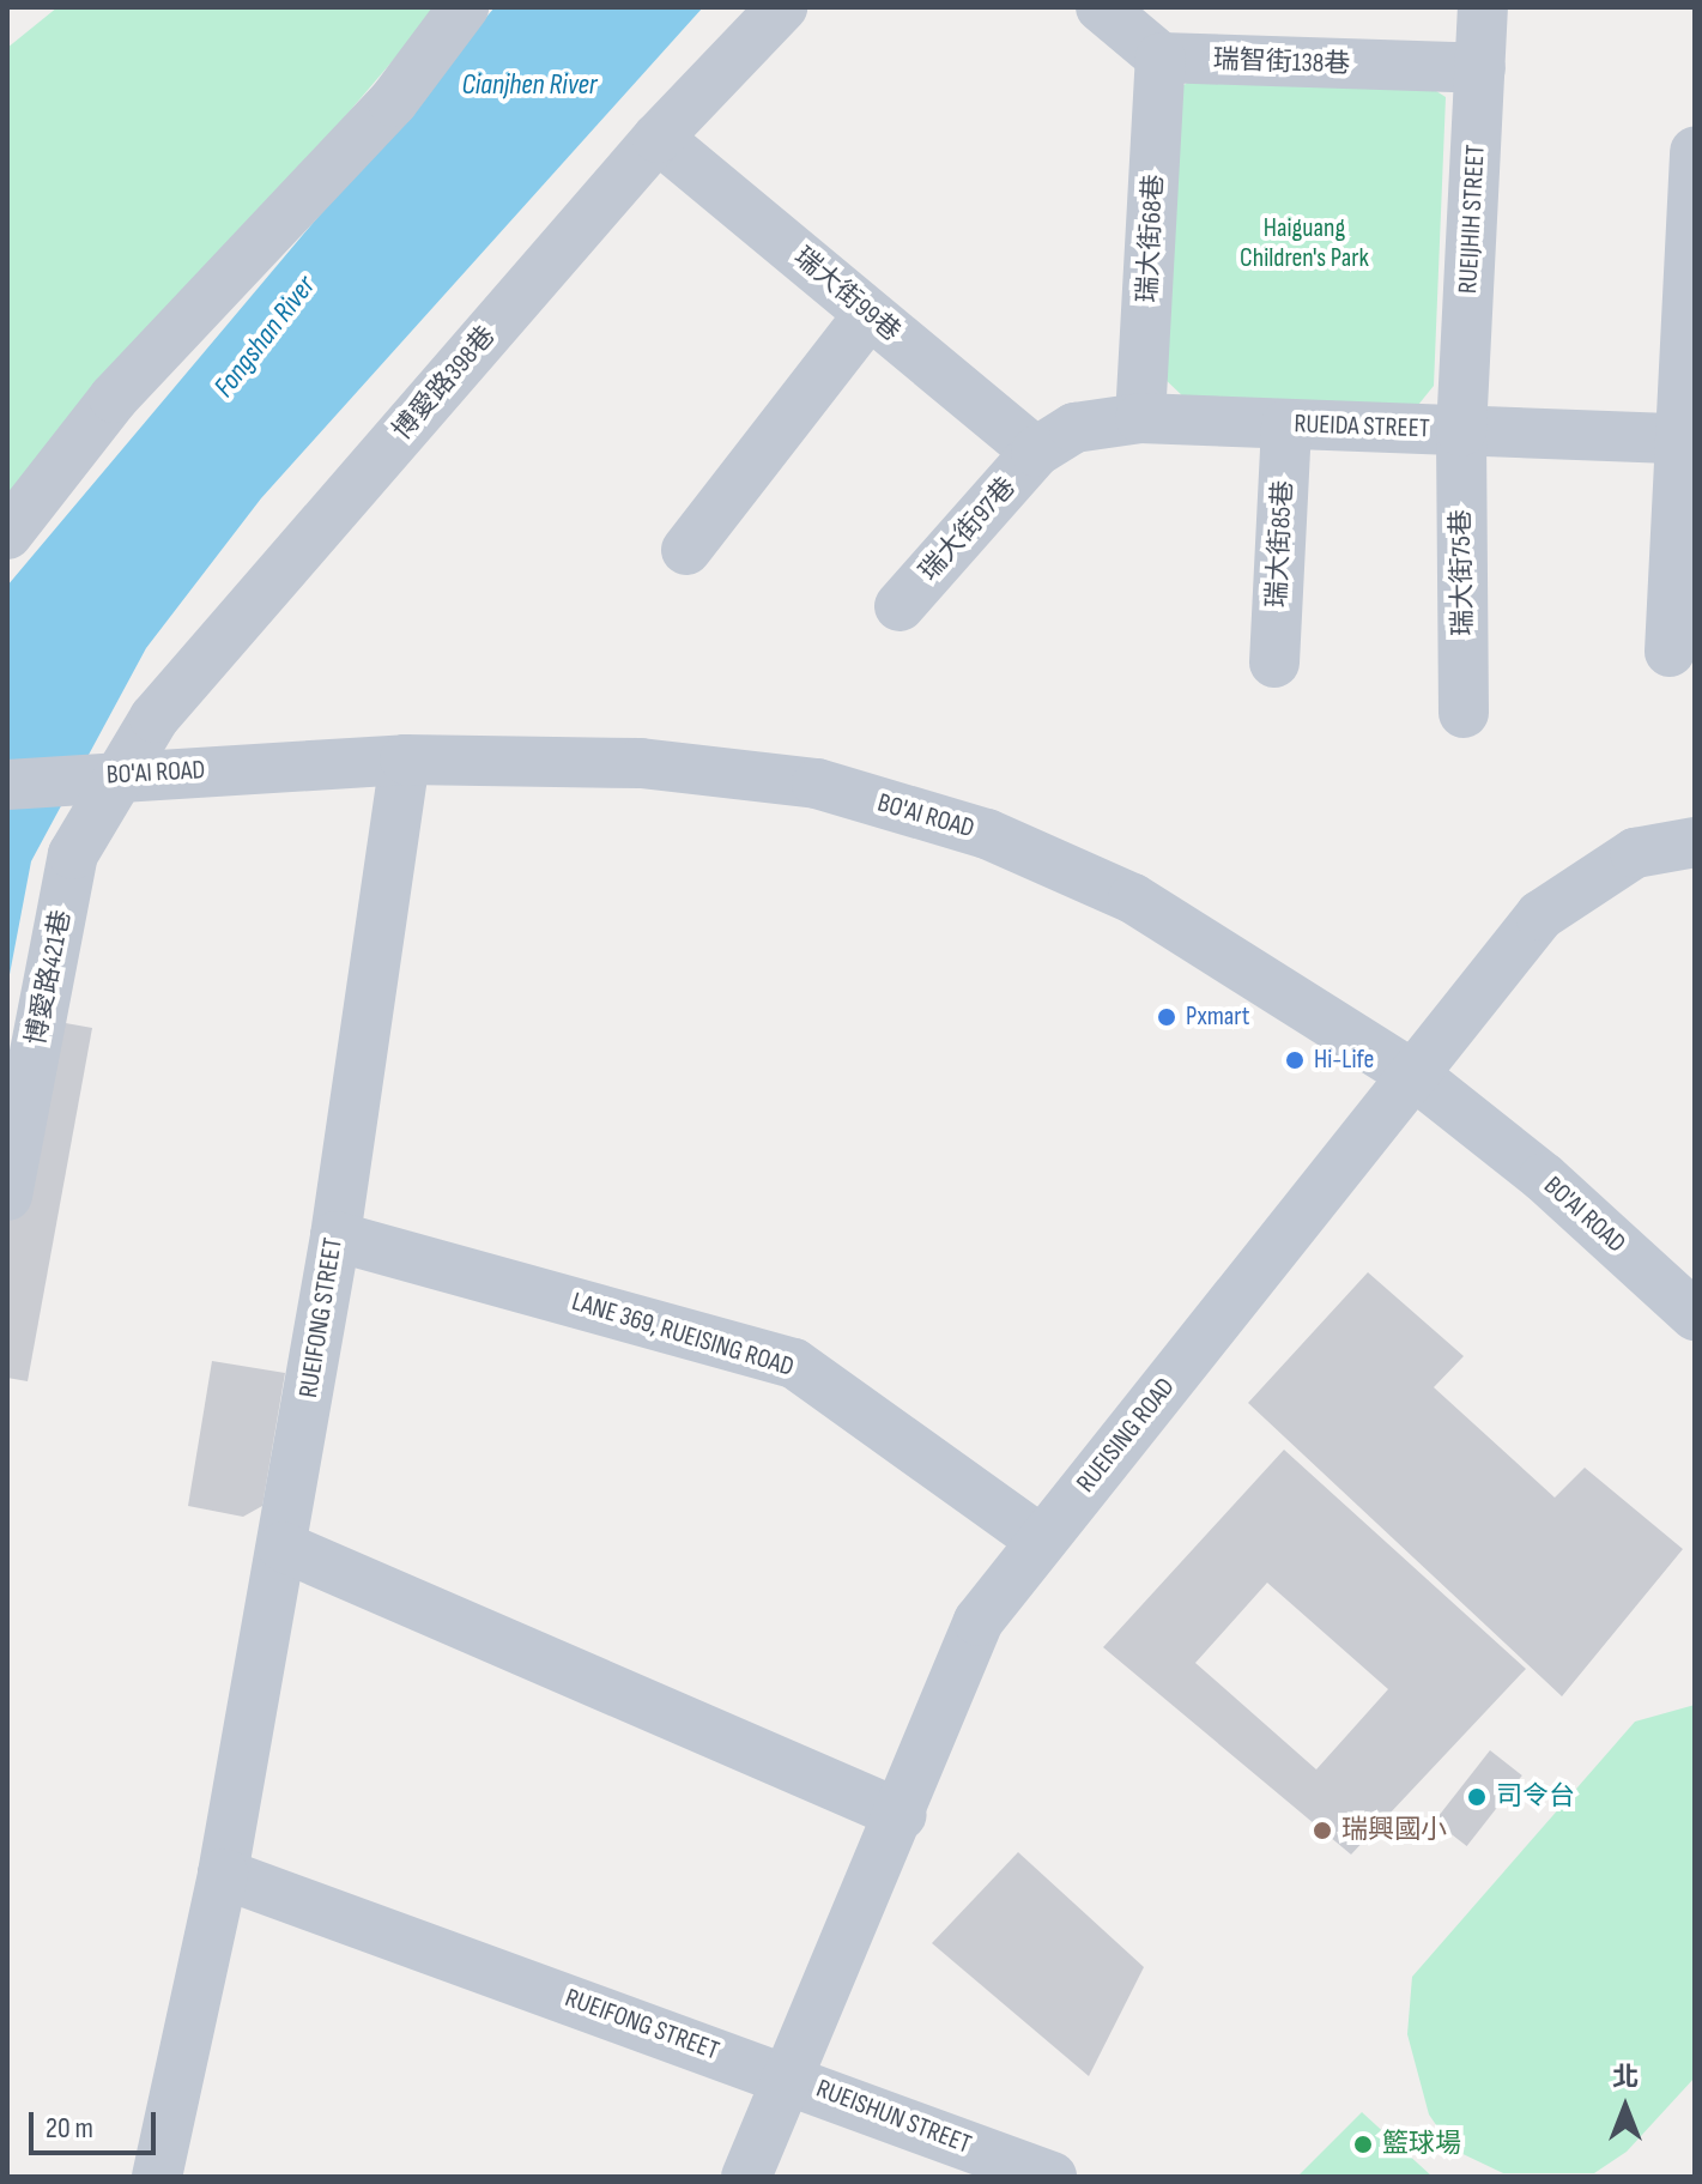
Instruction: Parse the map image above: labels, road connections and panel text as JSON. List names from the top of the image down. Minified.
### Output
{"streets":{"street":["瑞智街138巷","RUEIJHIH STREET","瑞大街68巷","瑞大街99巷","博愛路398巷","RUEIDA STREET","瑞大街97巷","瑞大街85巷","瑞大街75巷","BO'AI ROAD","博愛路421巷","RUEIFONG STREET","LANE 369, RUEISING ROAD","RUEISING ROAD","RUEISHUN STREET"]},"crossings":[["瑞智街138巷","RUEIJHIH STREET"],["瑞智街138巷","瑞大街68巷"],["RUEIJHIH STREET","RUEIDA STREET"],["RUEIJHIH STREET","瑞大街75巷"],["瑞大街68巷","RUEIDA STREET"],["瑞大街99巷","博愛路398巷"],["瑞大街99巷","RUEIDA STREET"],["瑞大街99巷","瑞大街97巷"],["博愛路398巷","BO'AI ROAD"],["博愛路398巷","博愛路421巷"],["RUEIDA STREET","瑞大街97巷"],["RUEIDA STREET","瑞大街85巷"],["RUEIDA STREET","瑞大街75巷"],["BO'AI ROAD","博愛路421巷"],["BO'AI ROAD","RUEIFONG STREET"],["BO'AI ROAD","RUEISING ROAD"],["RUEIFONG STREET","LANE 369, RUEISING ROAD"],["RUEIFONG STREET","RUEISING ROAD"],["RUEIFONG STREET","RUEISHUN STREET"],["LANE 369, RUEISING ROAD","RUEISING ROAD"],["RUEISING ROAD","RUEISHUN STREET"]],"water":["Cianjhen River","Fongshan River"],"parks":["Haiguang Children's Park"],"places":["Pxmart","Hi-Life","司令台","瑞興國小","籃球場"],"scale_bar":"20 m","north":"top"}
